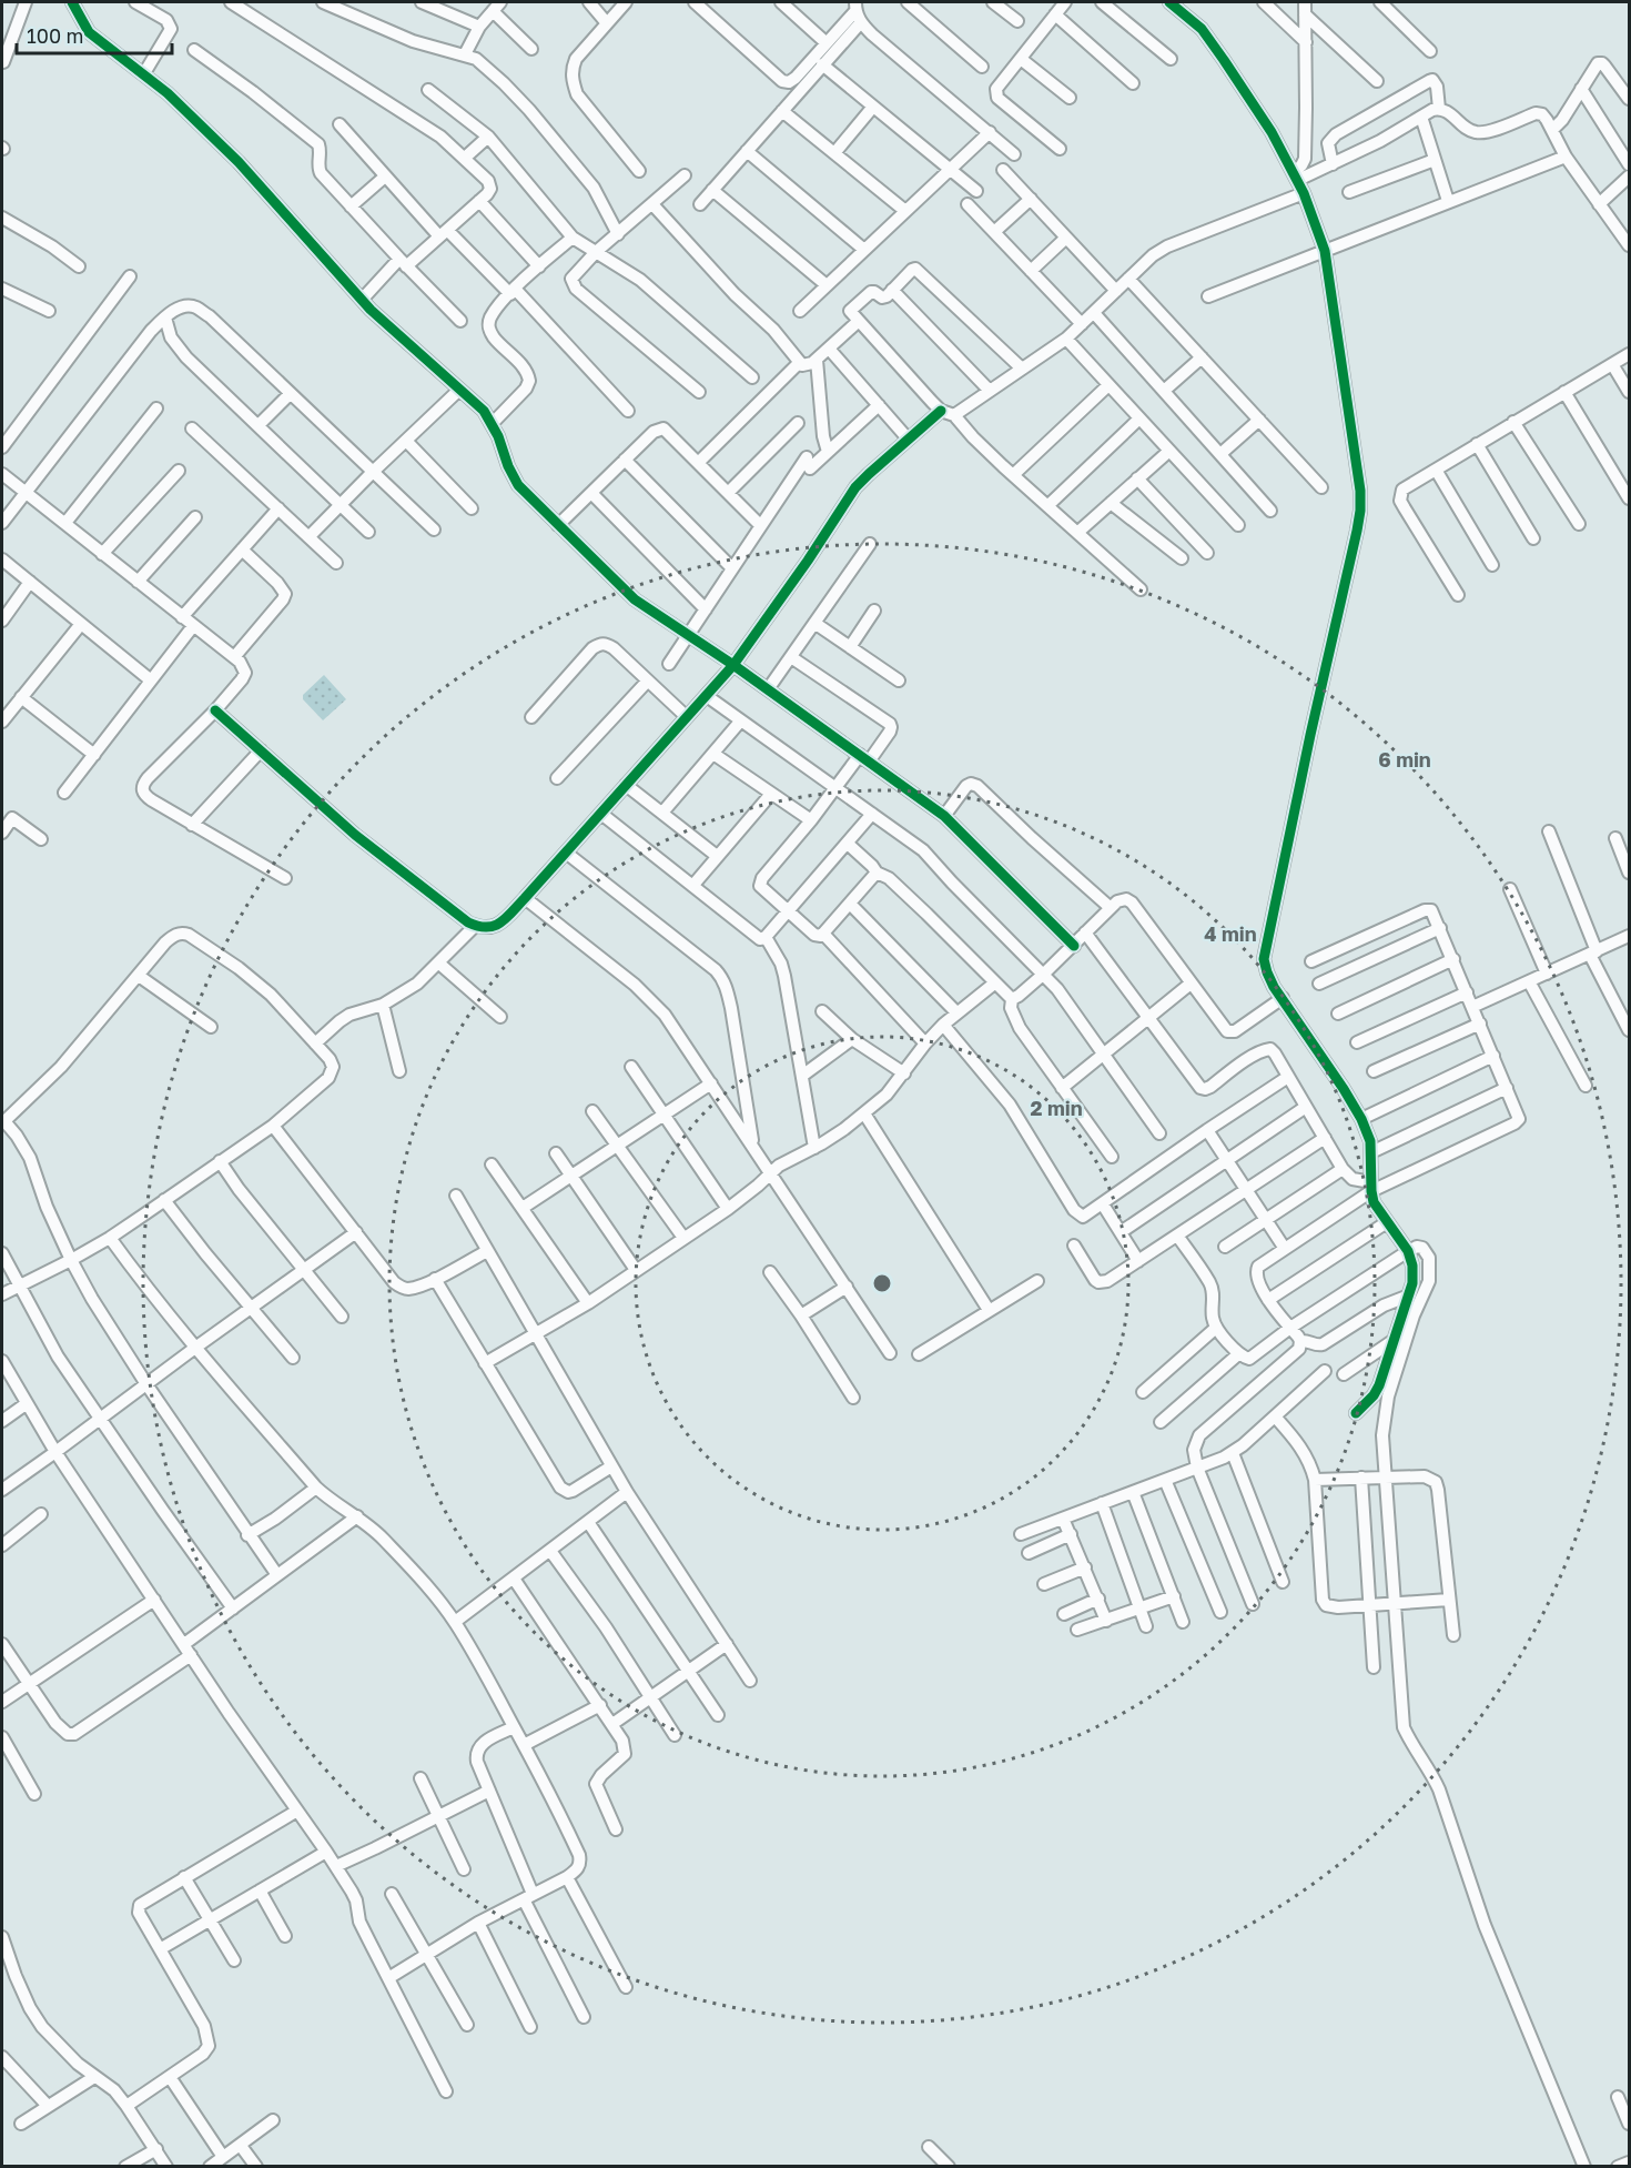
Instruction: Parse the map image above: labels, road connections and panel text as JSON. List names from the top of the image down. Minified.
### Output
{"scale_bar":"100 m","rings":["6 min","4 min","2 min"]}
